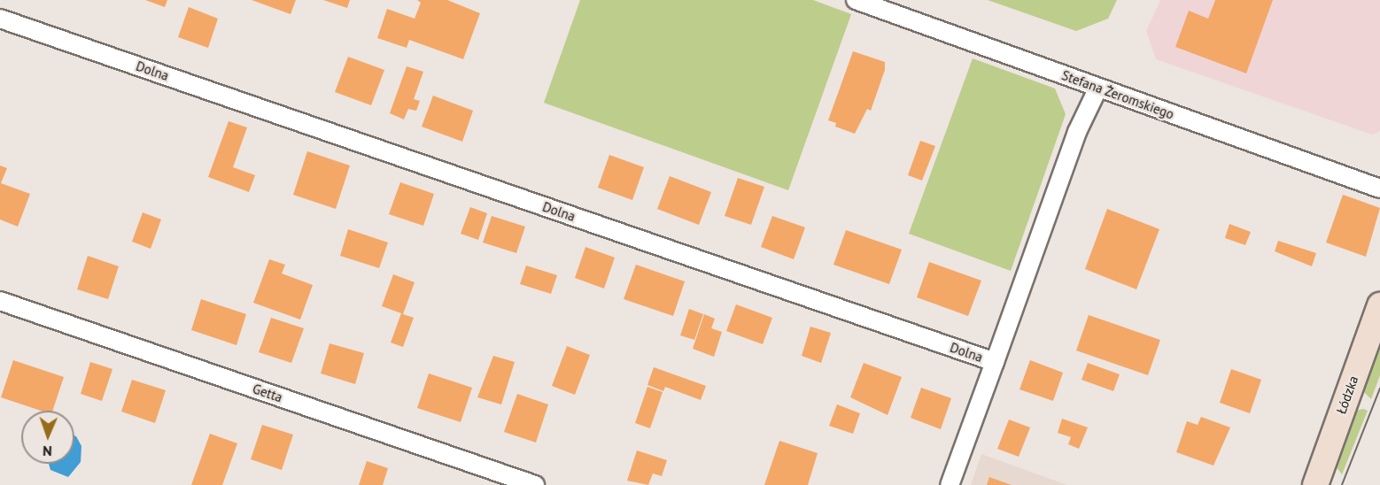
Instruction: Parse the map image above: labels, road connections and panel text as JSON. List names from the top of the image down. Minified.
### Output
{"streets":{"main road":["Łódzka"],"street":["Dolna","Stefana Żeromskiego","Getta"]},"north":"bottom"}
